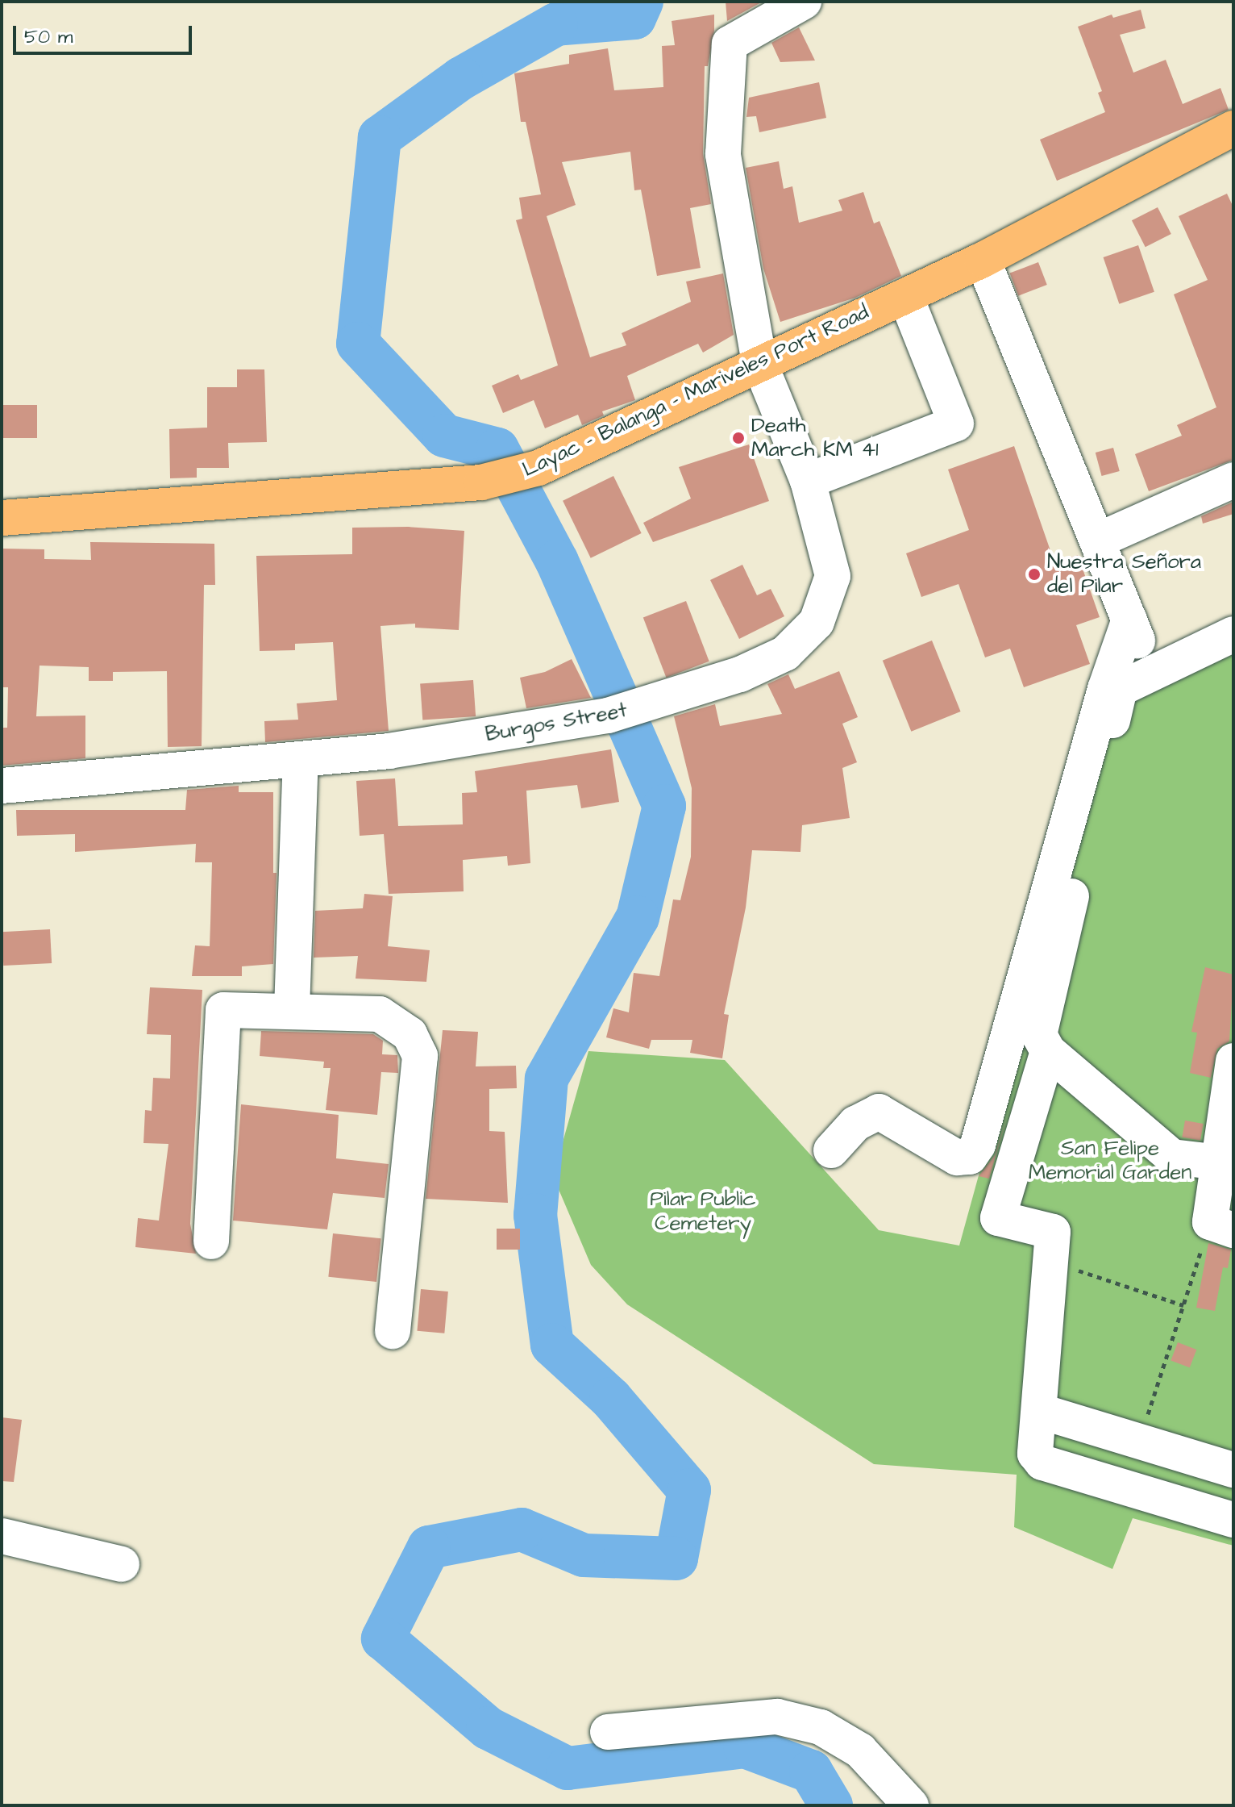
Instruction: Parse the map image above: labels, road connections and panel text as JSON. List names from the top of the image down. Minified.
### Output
{"streets":{"main road":["Layac – Balanga – Mariveles Port Road"],"street":["Burgos Street"]},"crossings":[["Layac – Balanga – Mariveles Port Road","Burgos Street"]],"parks":["San Felipe Memorial Garden","Pilar Public Cemetery"],"places":["Death March KM 41","Nuestra Señora del Pilar"],"scale_bar":"50 m"}
